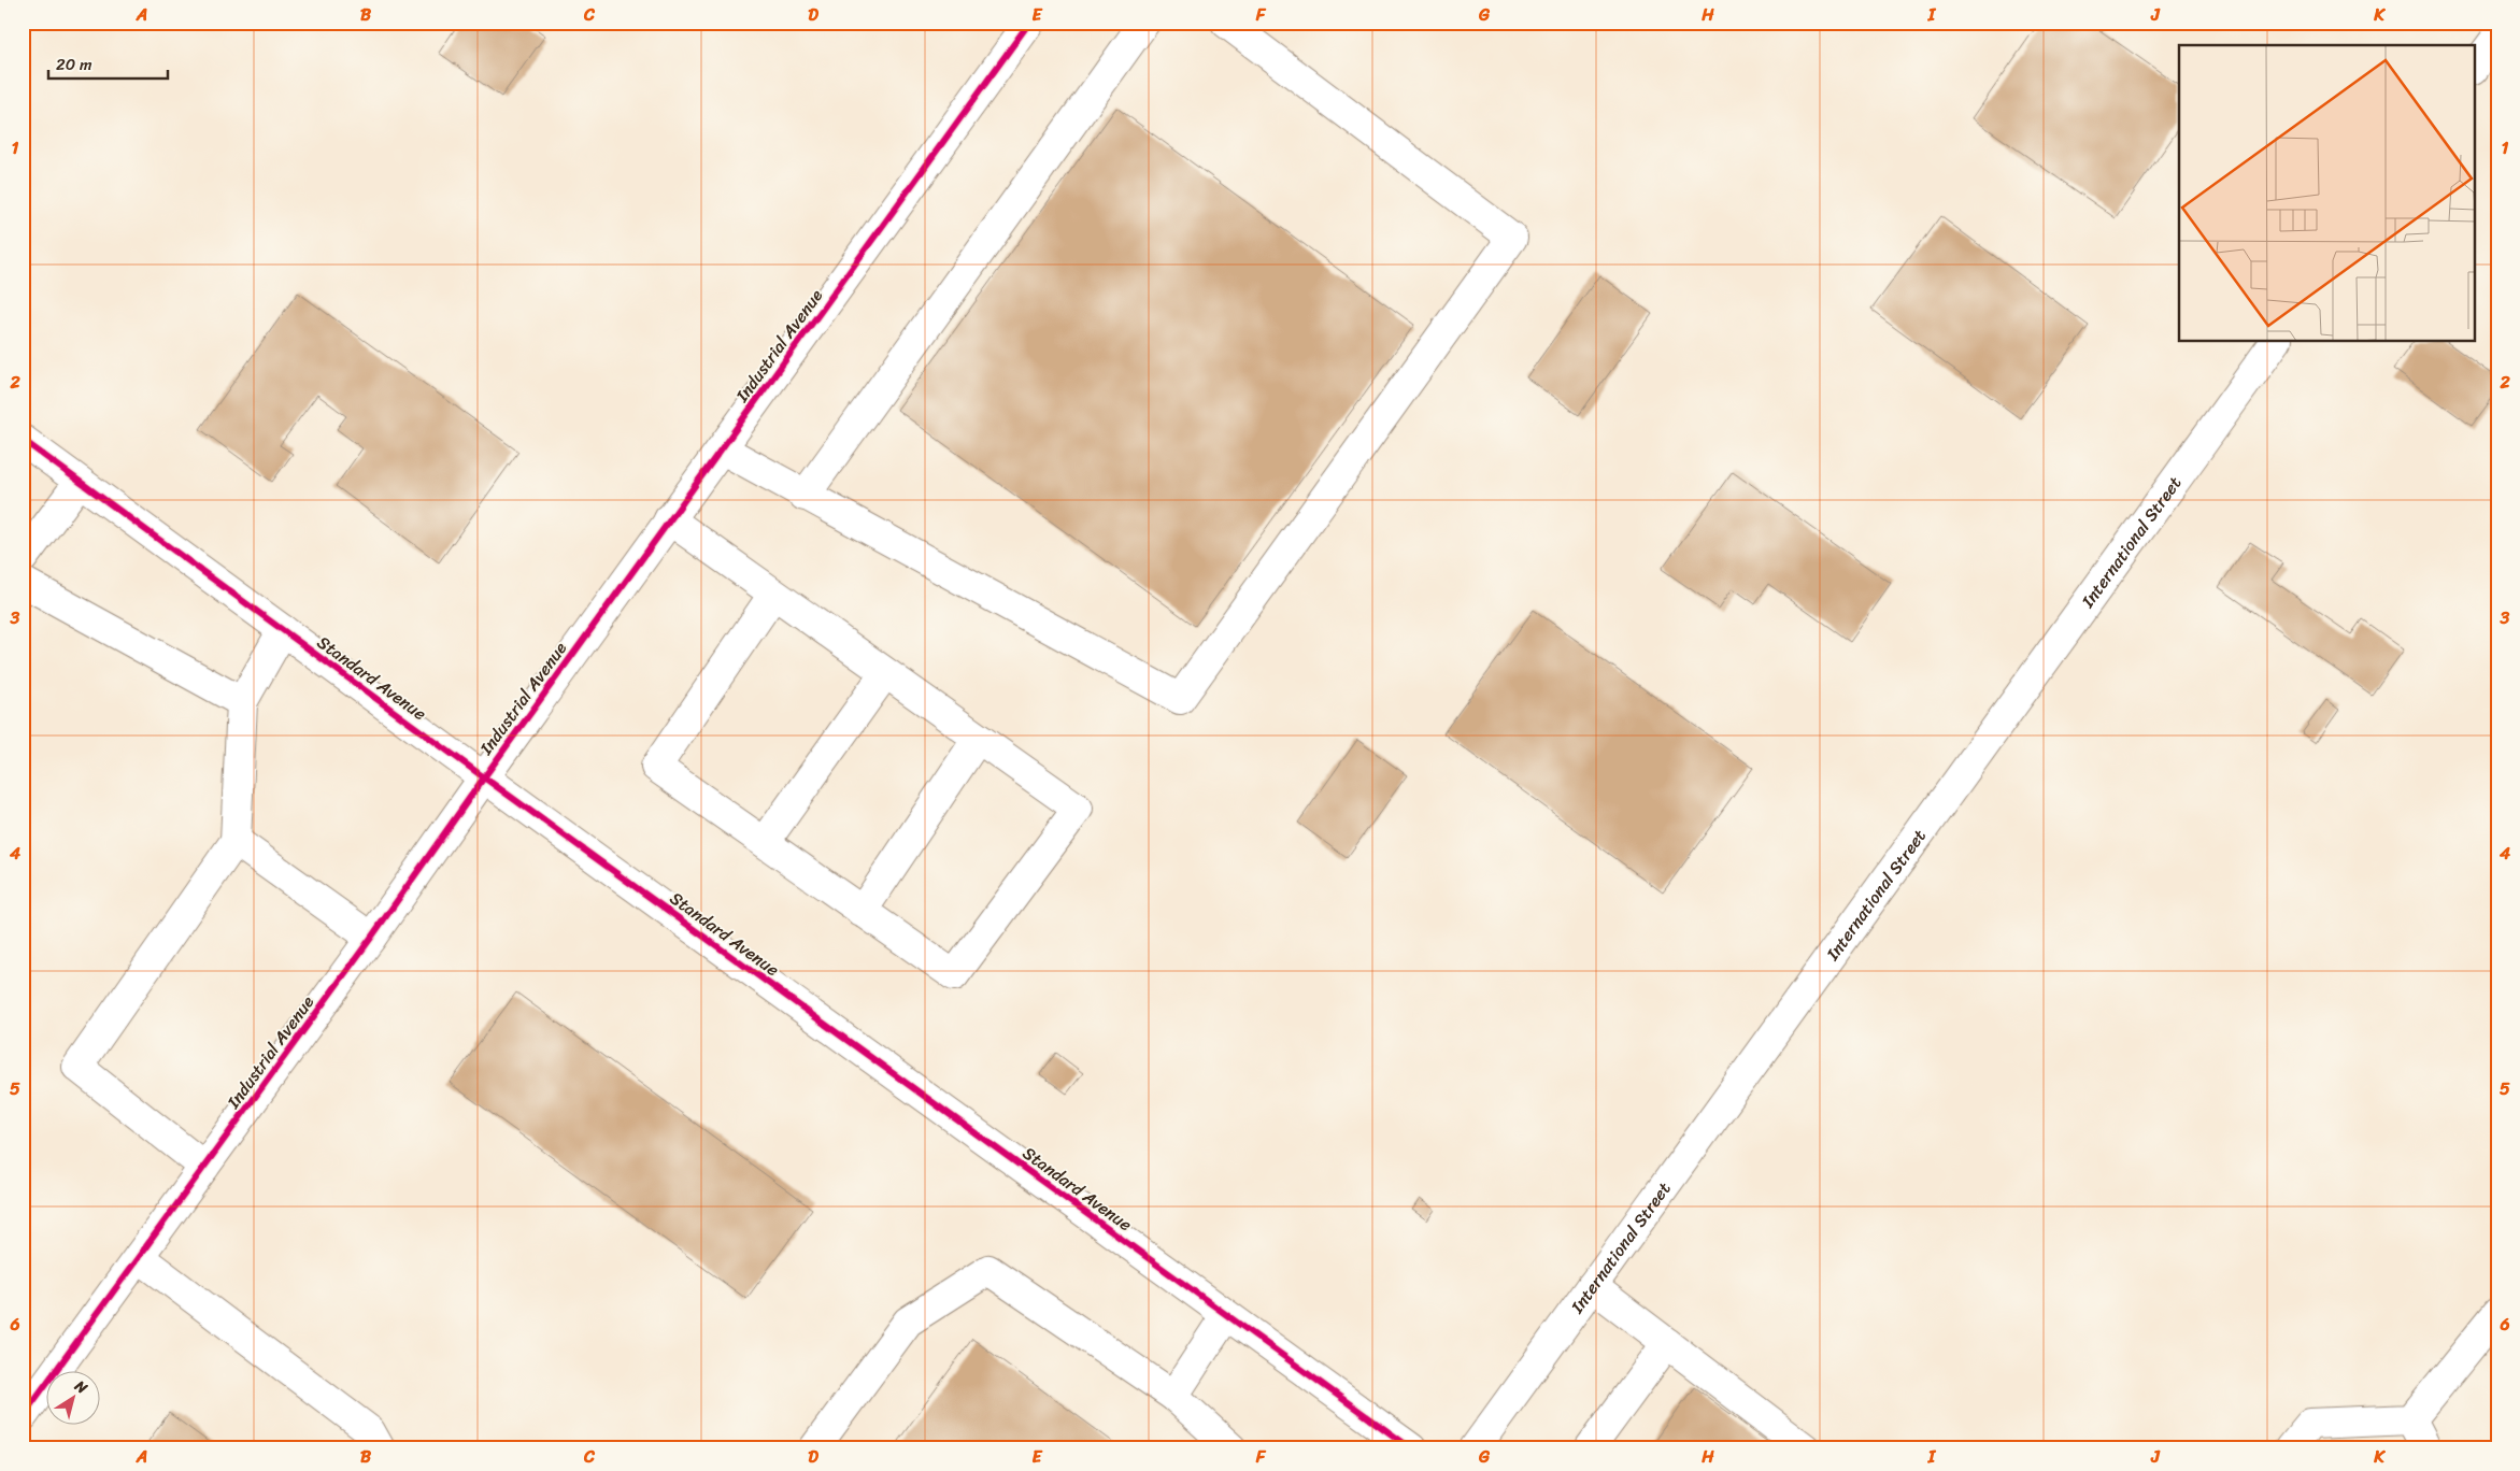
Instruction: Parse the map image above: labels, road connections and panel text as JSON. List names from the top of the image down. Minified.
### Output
{"streets":{"street":["Industrial Avenue","International Street","Standard Avenue"]},"crossings":[["Industrial Avenue","Standard Avenue"]],"scale_bar":"20 m","north":"top right","grid":{"columns":["A","B","C","D","E","F","G","H","I","J","K"],"rows":["1","2","3","4","5","6"]}}
